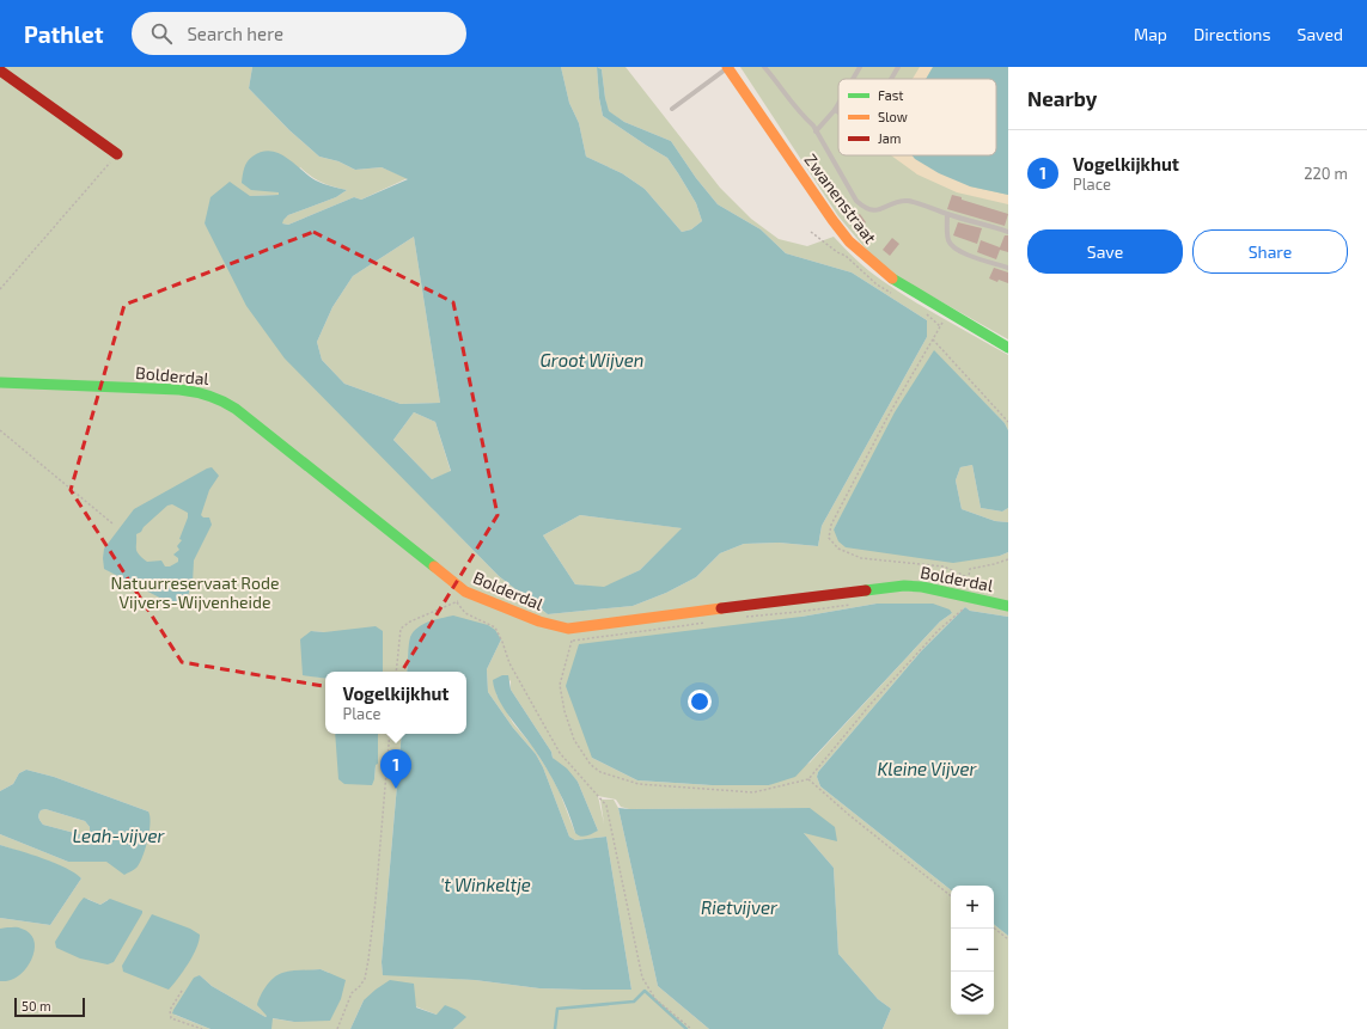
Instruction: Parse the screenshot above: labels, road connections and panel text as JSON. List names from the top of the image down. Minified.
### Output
{"streets":{"street":["Zwanenstraat","Bolderdal"]},"water":["Groot Wijven","Kleine Vijver","Leah-vijver","'t Winkeltje","Rietvijver"],"parks":["Natuurreservaat Rode Vijvers-Wijvenheide"],"legend":["Fast","Slow","Jam"],"scale_bar":"50 m","page":{"header":"Pathlet","search":"Search here","nav":["Map","Directions","Saved"],"heading":"Nearby","list":[{"mark":"1","name":"Vogelkijkhut","note":"Place","value":"220 m"}],"buttons":["Save","Share"],"popup":["Vogelkijkhut","Place"],"pins":"1","map_buttons":["+","−"],"scale":"50 m"}}
